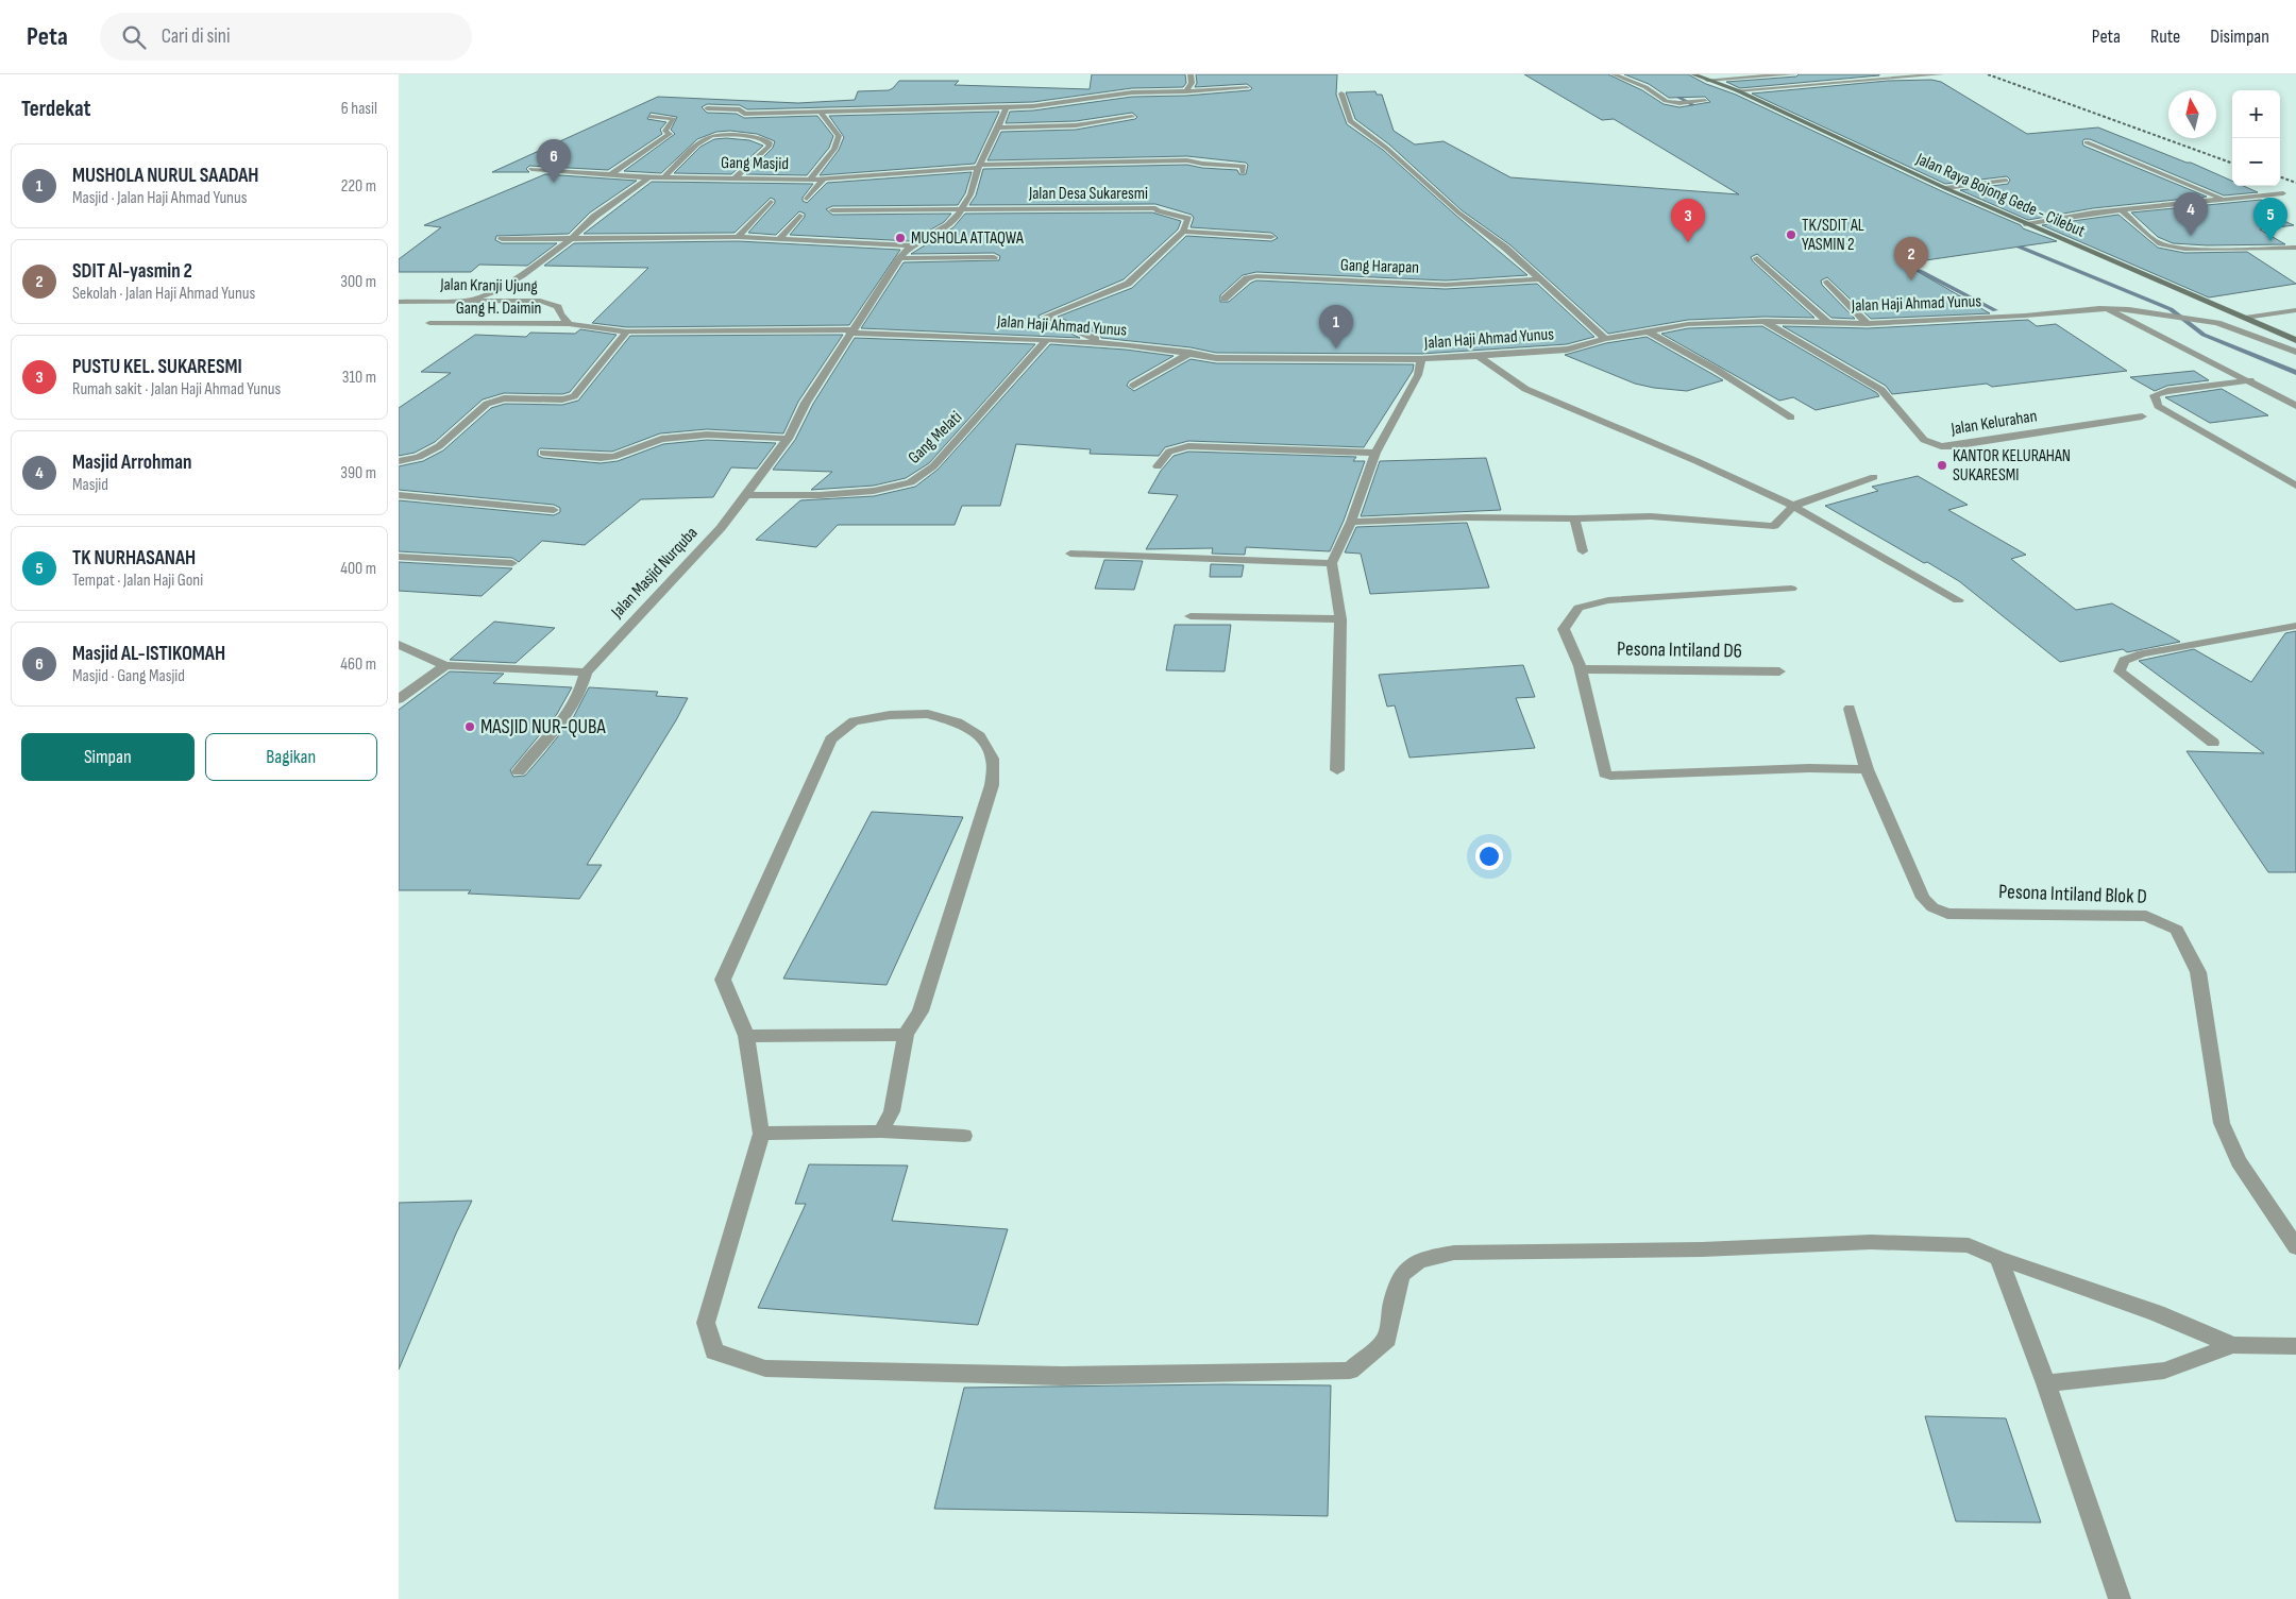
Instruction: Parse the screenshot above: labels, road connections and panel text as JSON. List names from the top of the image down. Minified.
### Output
{"streets":{"main road":["Jalan Raya Bojong Gede - Cilebut"],"street":["Gang Masjid","Jalan Desa Sukaresmi","Gang Harapan","Jalan Kranji Ujung","Jalan Haji Ahmad Yunus","Gang H. Daimin","Jalan Kelurahan","Gang Melati","Jalan Masjid Nurquba","Pesona Intiland D6","Pesona Intiland Blok D"]},"crossings":[["Jalan Kranji Ujung","Jalan Haji Ahmad Yunus"],["Jalan Kranji Ujung","Gang H. Daimin"],["Jalan Haji Ahmad Yunus","Gang H. Daimin"],["Jalan Haji Ahmad Yunus","Jalan Kelurahan"],["Jalan Haji Ahmad Yunus","Gang Melati"],["Jalan Haji Ahmad Yunus","Jalan Masjid Nurquba"],["Gang Melati","Jalan Masjid Nurquba"]],"places":["TK/SDIT AL YASMIN 2","MUSHOLA ATTAQWA","KANTOR KELURAHAN SUKARESMI","MASJID NUR-QUBA"],"north":"top","page":{"header":"Peta","search":"Cari di sini","nav":["Peta","Rute","Disimpan"],"heading":["Terdekat","6 hasil"],"map_buttons":["+","−"],"pins":["6","4","5","3","2","1"],"list":[{"mark":"1","name":"MUSHOLA NURUL SAADAH","note":"Masjid · Jalan Haji Ahmad Yunus","value":"220 m"},{"mark":"2","name":"SDIT Al-yasmin 2","note":"Sekolah · Jalan Haji Ahmad Yunus","value":"300 m"},{"mark":"3","name":"PUSTU KEL. SUKARESMI","note":"Rumah sakit · Jalan Haji Ahmad Yunus","value":"310 m"},{"mark":"4","name":"Masjid Arrohman","note":"Masjid","value":"390 m"},{"mark":"5","name":"TK NURHASANAH","note":"Tempat · Jalan Haji Goni","value":"400 m"},{"mark":"6","name":"Masjid AL-ISTIKOMAH","note":"Masjid · Gang Masjid","value":"460 m"}],"buttons":["Simpan","Bagikan"]}}
